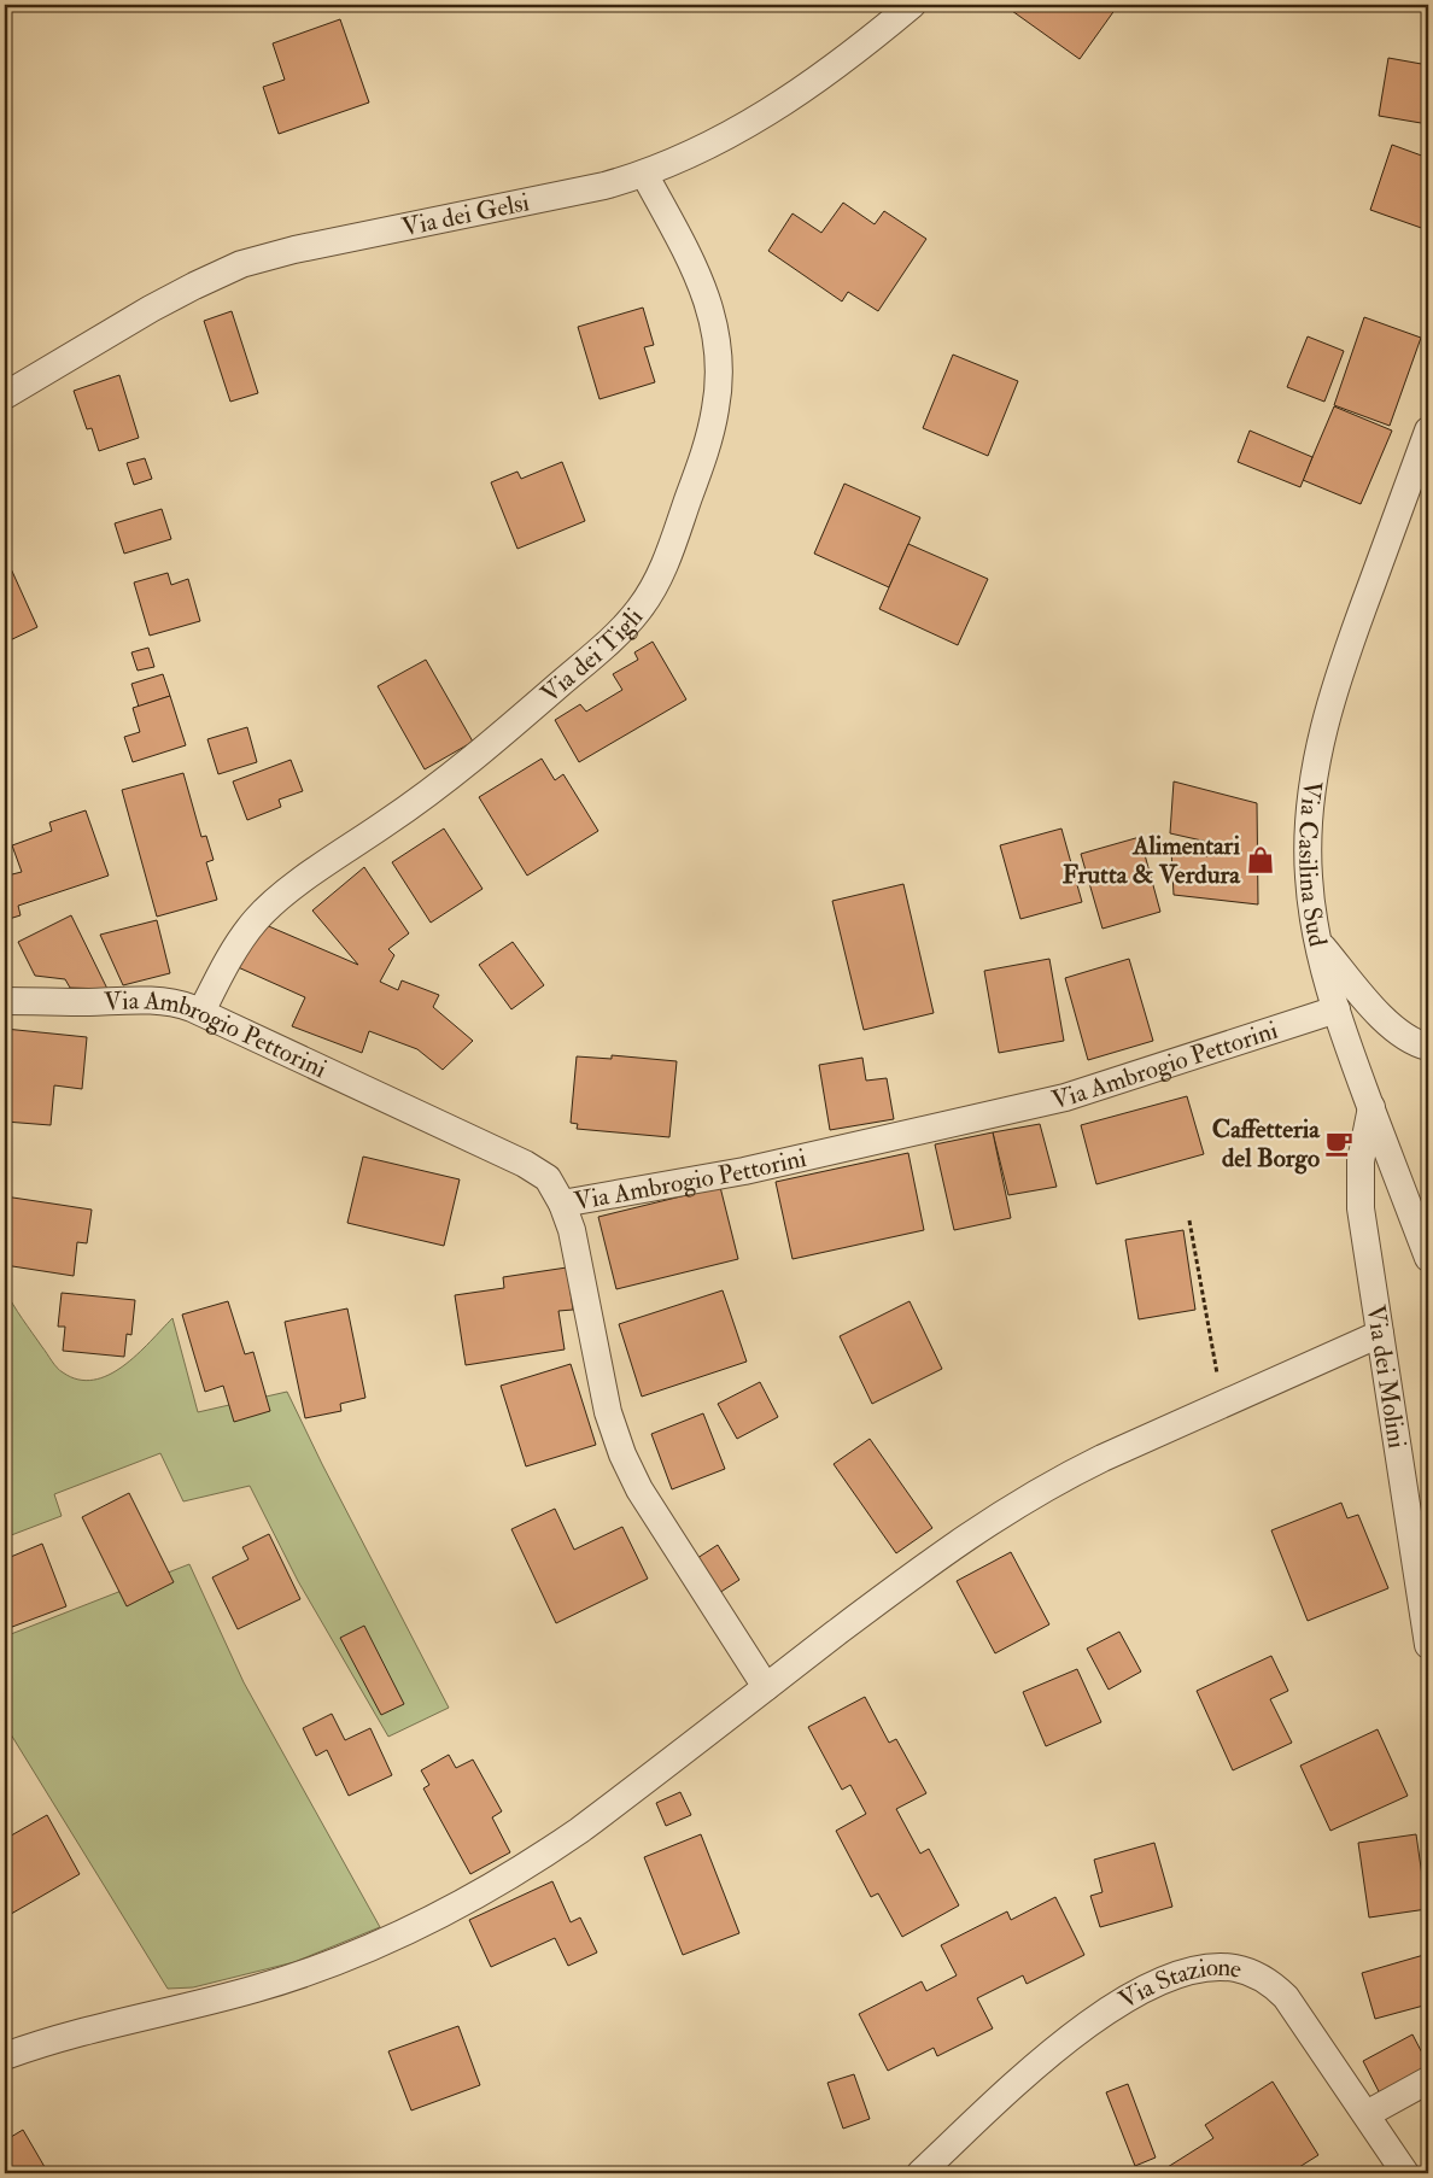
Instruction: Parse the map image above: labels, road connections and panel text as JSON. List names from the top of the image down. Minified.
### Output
{"streets":{"street":["Via dei Gelsi","Via dei Tigli","Via Casilina Sud","Via Ambrogio Pettorini","Via dei Molini","Via Stazione"]},"crossings":[["Via dei Gelsi","Via dei Tigli"],["Via dei Tigli","Via Ambrogio Pettorini"],["Via Casilina Sud","Via Ambrogio Pettorini"],["Via Casilina Sud","Via dei Molini"]],"places":{"shop":["Alimentari Frutta & Verdura"],"cafe":["Caffetteria del Borgo"]}}
